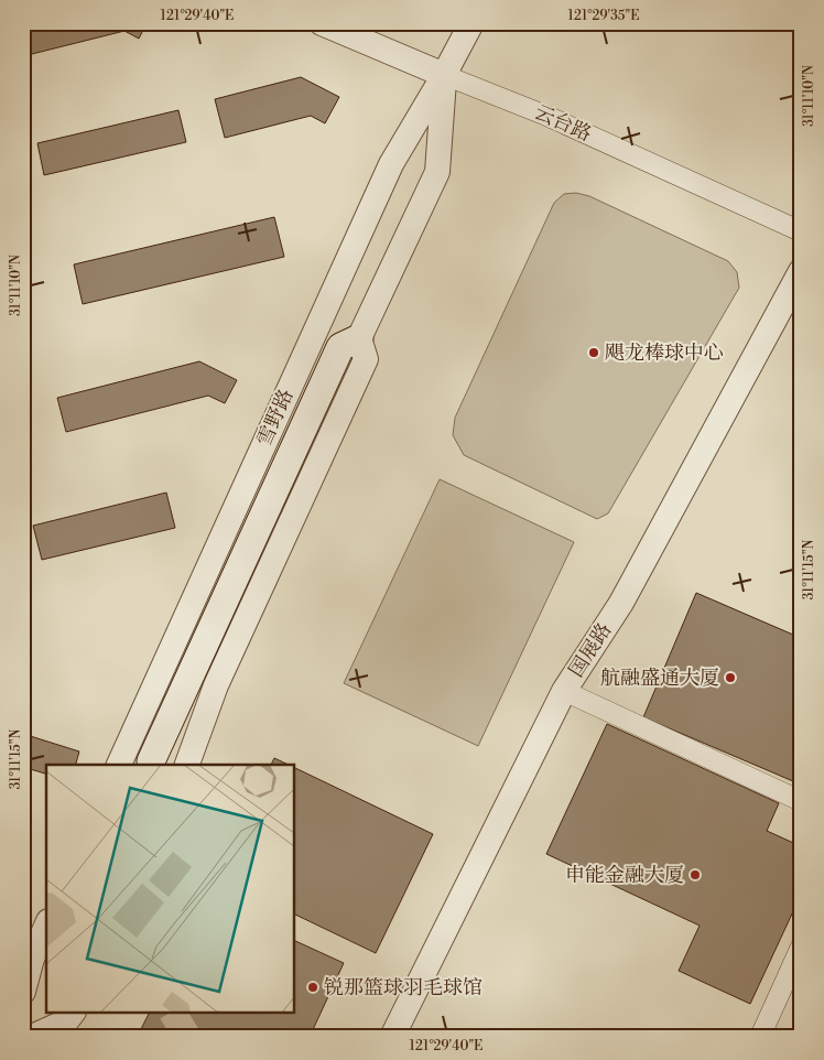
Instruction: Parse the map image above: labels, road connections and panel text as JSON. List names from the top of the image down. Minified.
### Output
{"streets":{"street":["云台路","雪野路","国展路"]},"crossings":[["云台路","雪野路"]],"places":["飓龙棒球中心","航融盛通大厦","申能金融大厦","锐那篮球羽毛球馆"],"coordinates":["121°29'40\"E","121°29'35\"E","31°11'10\"N","31°11'15\"N"]}
